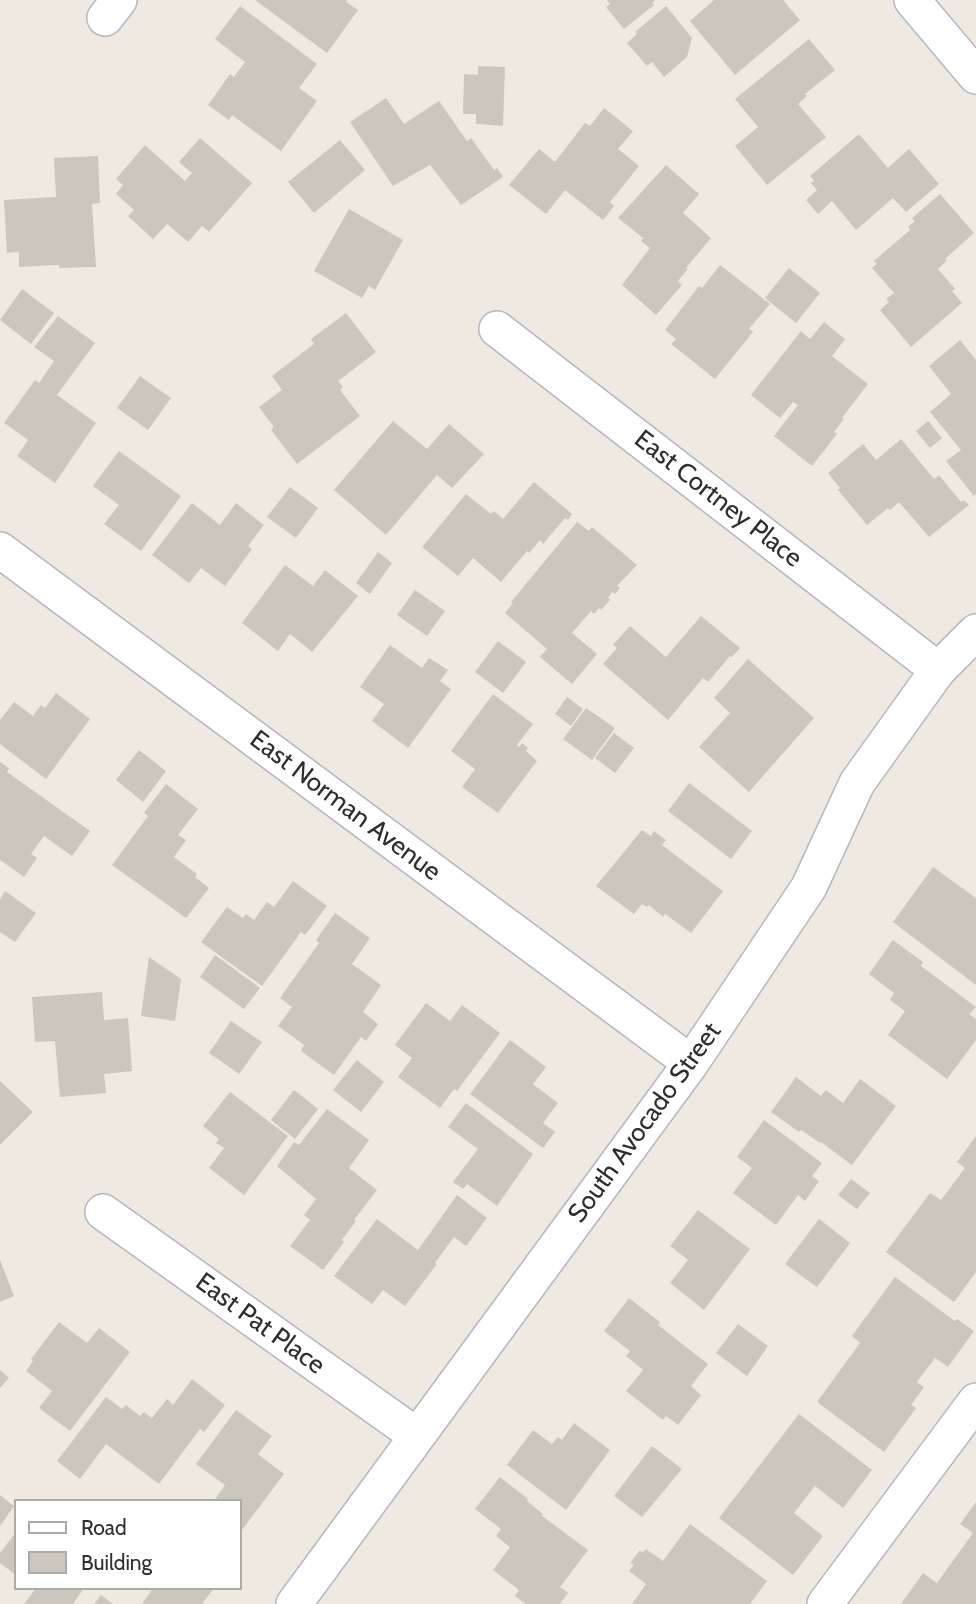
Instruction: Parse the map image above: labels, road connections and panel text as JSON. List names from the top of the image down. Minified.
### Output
{"streets":{"street":["East Cortney Place","East Norman Avenue","South Avocado Street","East Pat Place"]},"crossings":[["East Cortney Place","South Avocado Street"],["East Norman Avenue","South Avocado Street"],["South Avocado Street","East Pat Place"]],"legend":["Road","Building"]}
